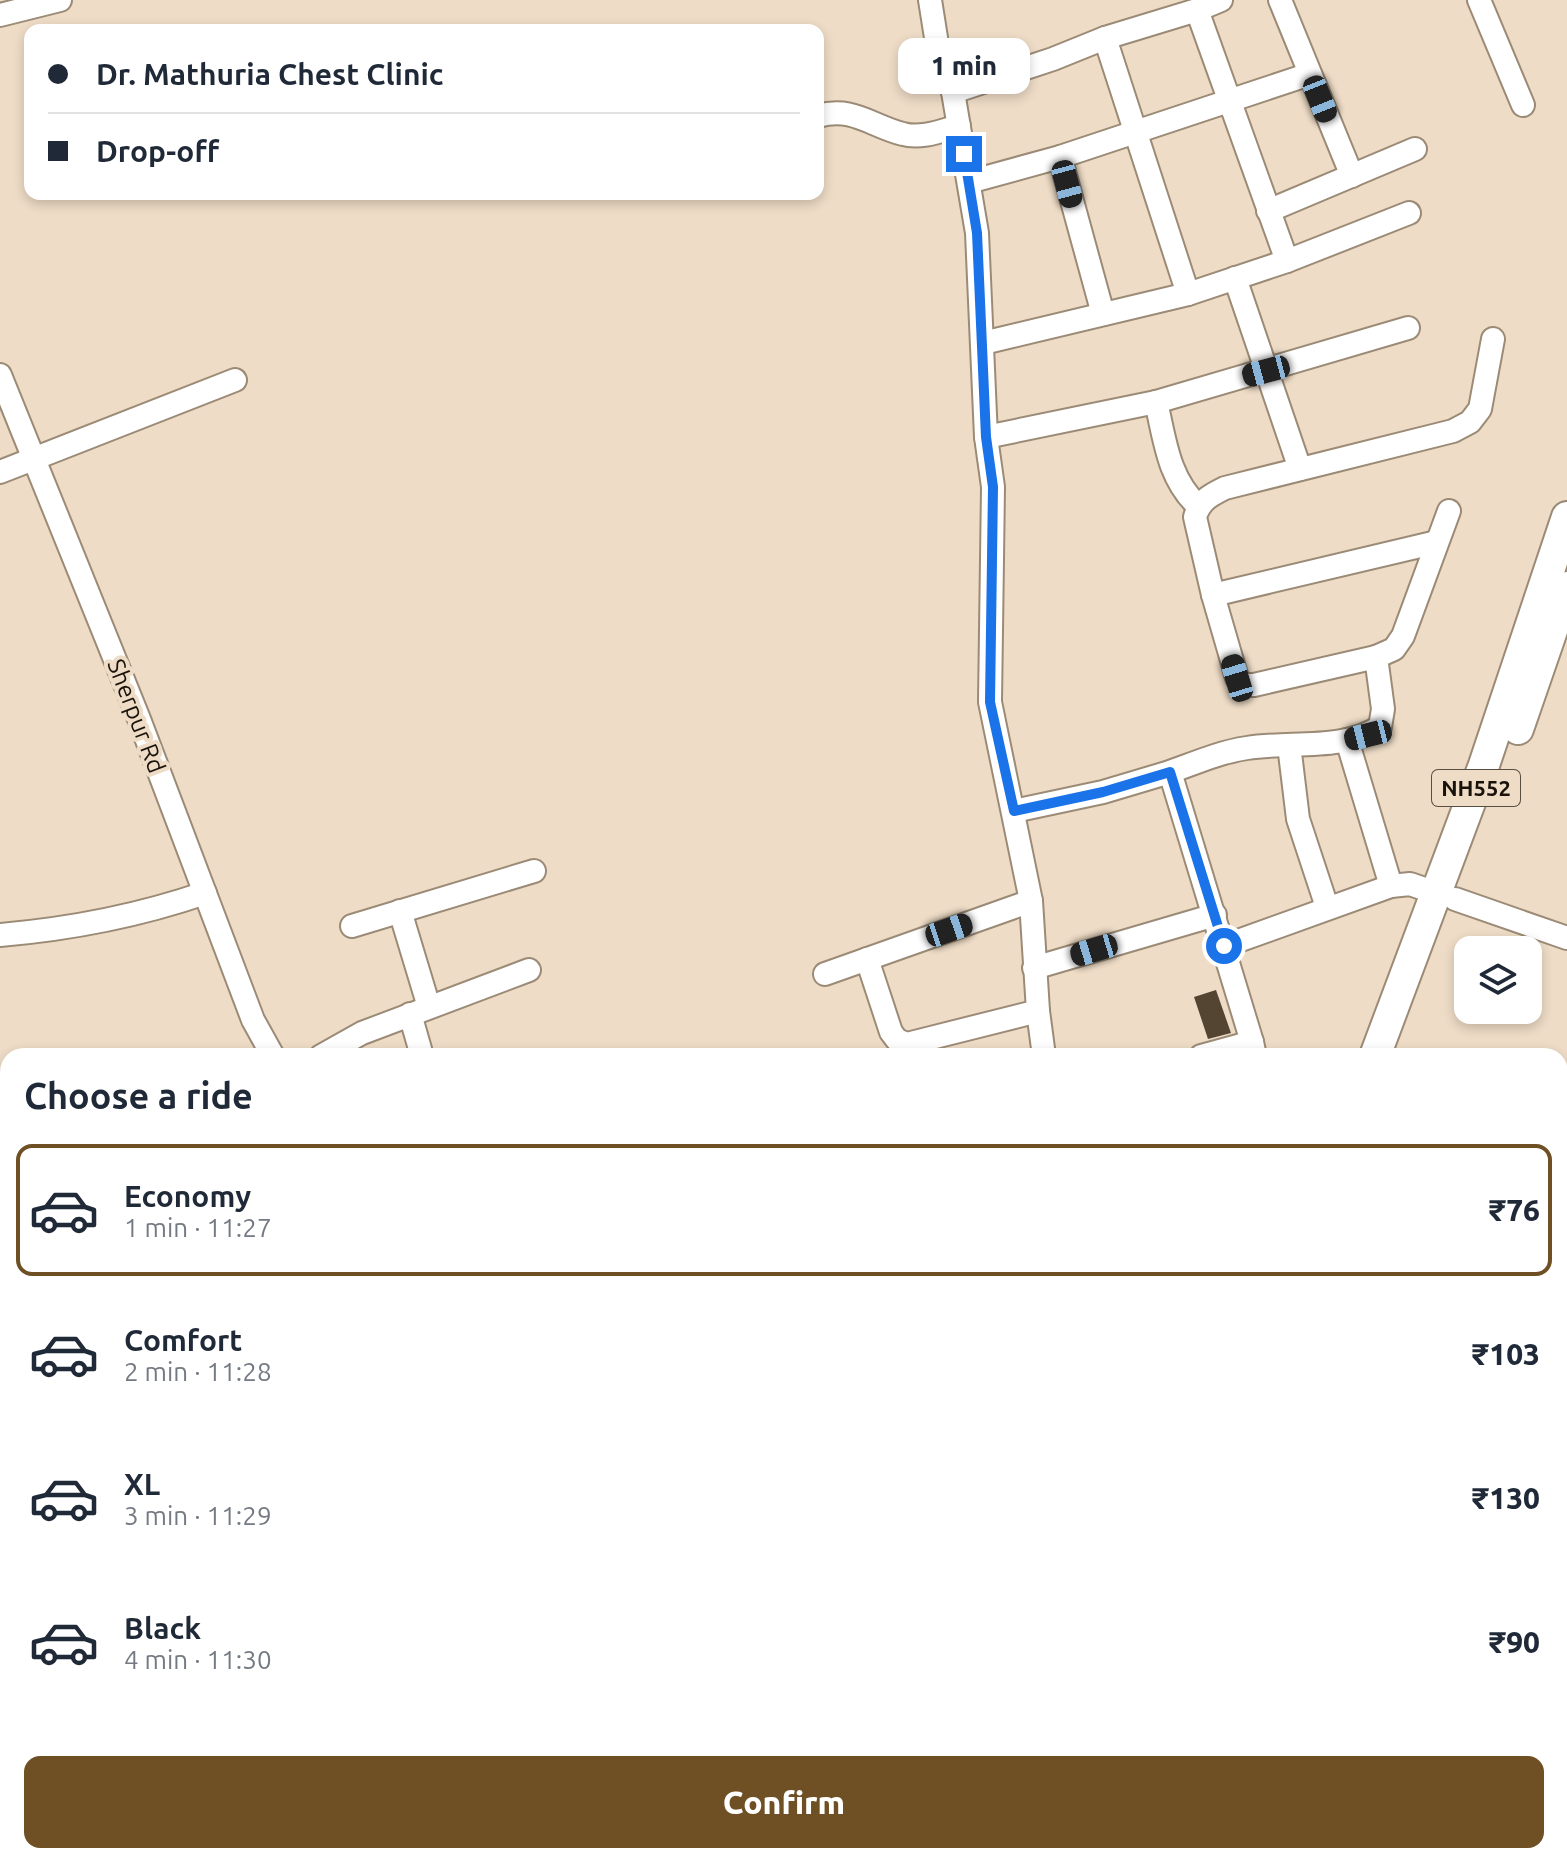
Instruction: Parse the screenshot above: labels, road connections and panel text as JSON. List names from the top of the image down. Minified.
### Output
{"streets":{"highway":["NH552"],"street":["Sherpur Rd"]},"page":{"banner":["Dr. Mathuria Chest Clinic","Drop-off"],"bubble":"1 min","heading":"Choose a ride","list":[{"name":"Economy","note":"1 min · 11:27","value":"₹76"},{"name":"Comfort","note":"2 min · 11:28","value":"₹103"},{"name":"XL","note":"3 min · 11:29","value":"₹130"},{"name":"Black","note":"4 min · 11:30","value":"₹90"}],"buttons":"Confirm"}}
